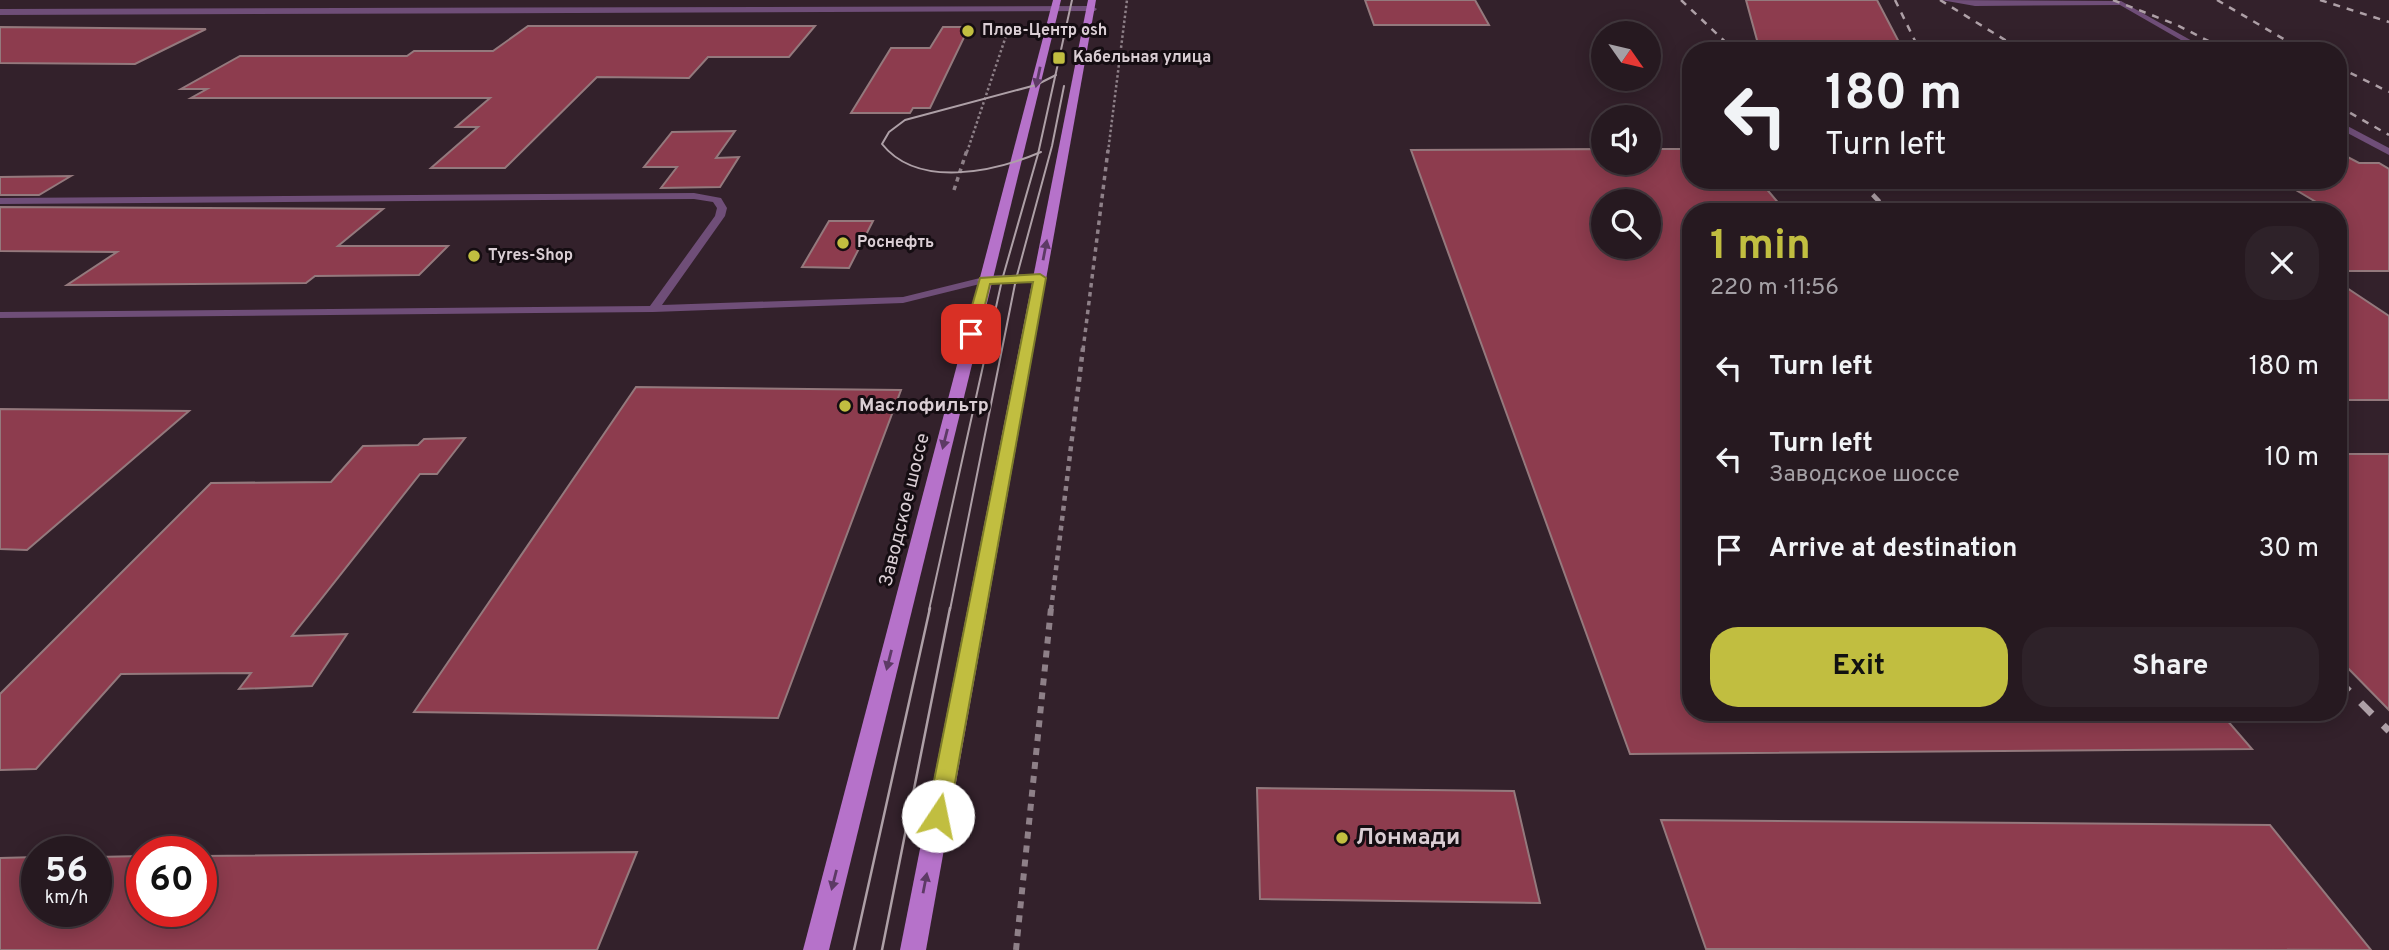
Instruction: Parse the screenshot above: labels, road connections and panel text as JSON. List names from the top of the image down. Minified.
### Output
{"streets":{"main road":["Заводское шоссе"]},"places":{"other":["Плов-Центр osh","Роснефть","Tyres-Shop","Маслофильтр","Лонмади"],"transit":["Кабельная улица"]},"north":"bottom right","page":{"turn":["180 m","Turn left"],"heading":["1 min","220 m · 11:56"],"list":[{"name":"Turn left","value":"180 m"},{"name":"Turn left","note":"Заводское шоссе","value":"10 m"},{"name":"Arrive at destination","value":"30 m"}],"buttons":["Exit","Share"],"speed":"56 km/h","limit":"60"}}
